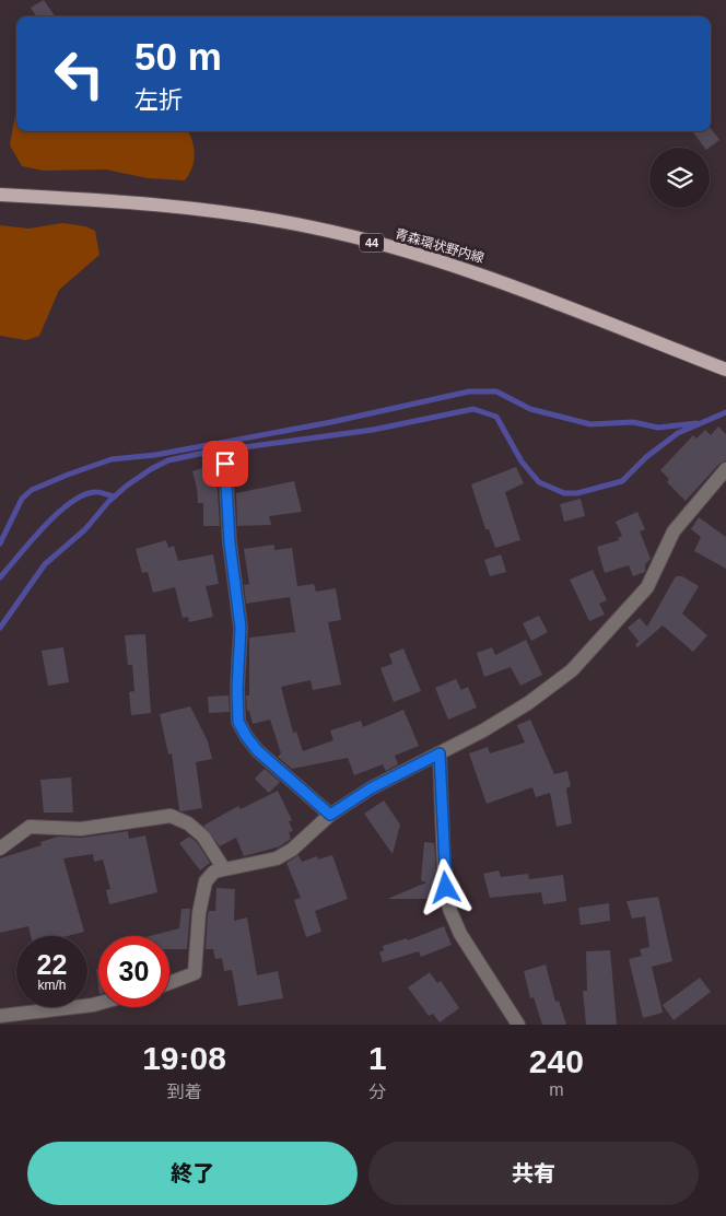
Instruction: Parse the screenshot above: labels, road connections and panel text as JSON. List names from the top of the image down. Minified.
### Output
{"streets":{"main road":["44","青森環状野内線"]},"page":{"turn":["50 m","左折"],"speed":"22 km/h","limit":"30","eta":["19:08","到着","1","分","240","m"],"buttons":["終了","共有"]}}
